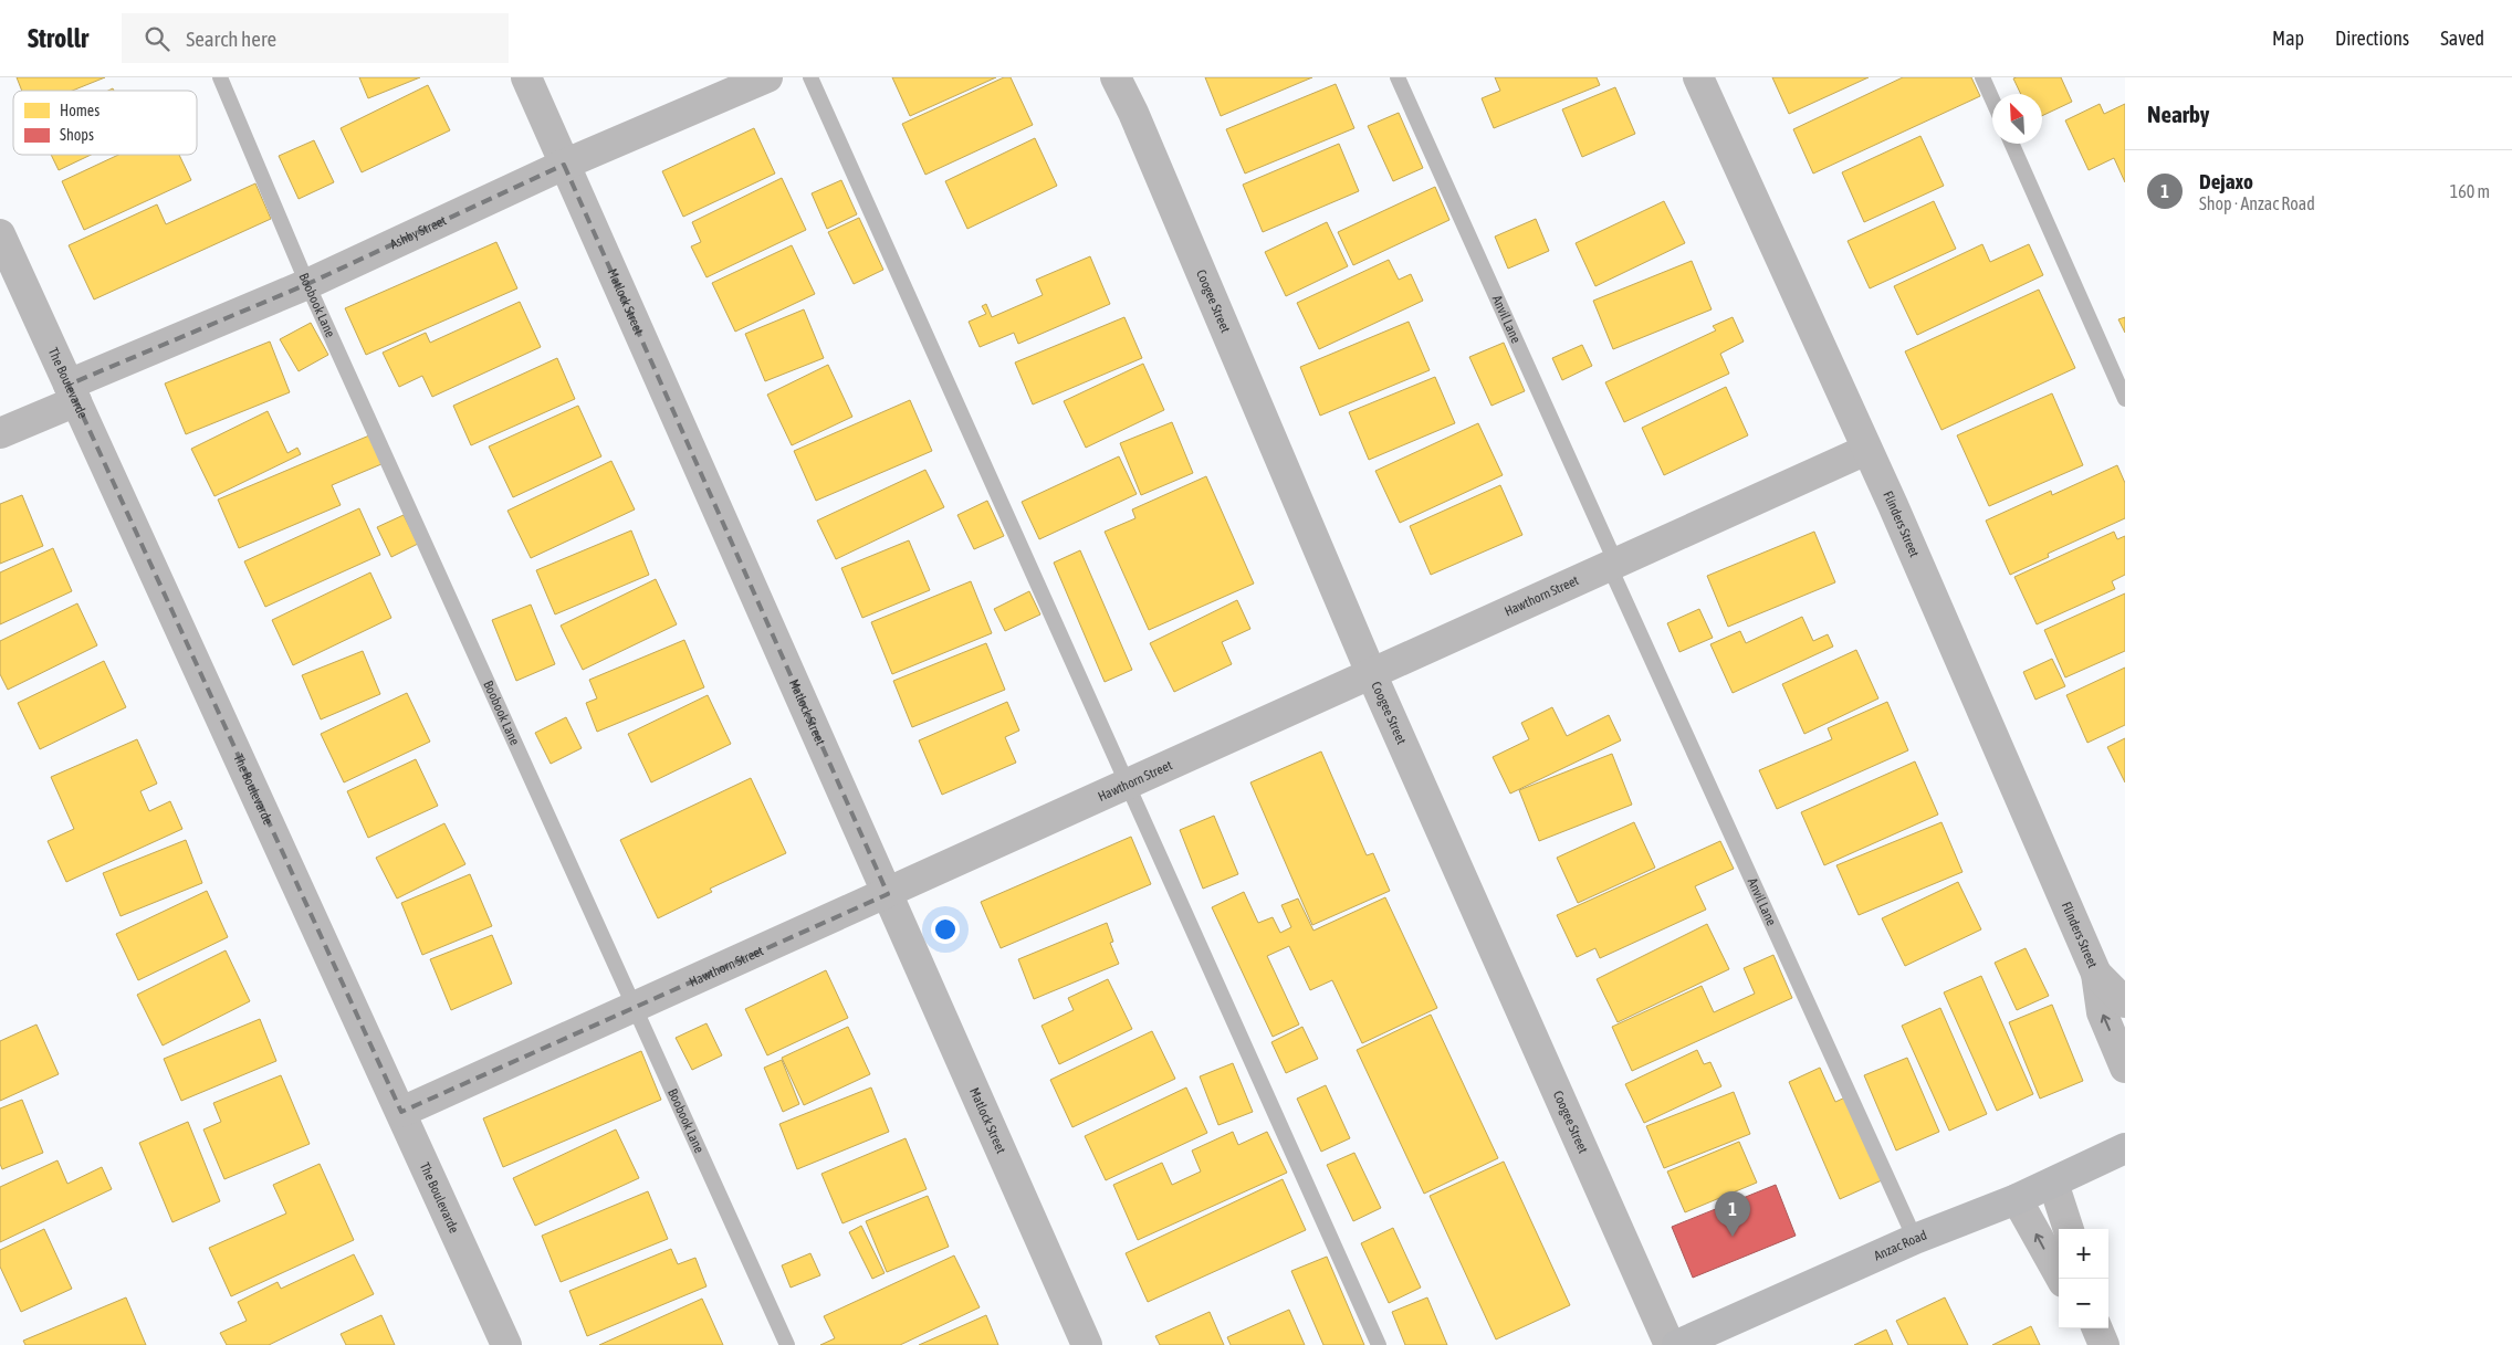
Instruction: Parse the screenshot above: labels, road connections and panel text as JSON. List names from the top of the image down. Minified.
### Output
{"streets":{"main road":["Anzac Road"],"street":["Ashby Street","Coogee Street","Matlock Street","The Boulevarde","Flinders Street","Hawthorn Street"],"lane":["Boobook Lane","Anvil Lane"]},"crossings":[["Ashby Street","Matlock Street"],["Ashby Street","Boobook Lane"],["Ashby Street","The Boulevarde"],["Coogee Street","Hawthorn Street"],["Matlock Street","Hawthorn Street"],["Boobook Lane","Hawthorn Street"],["Anvil Lane","Hawthorn Street"],["Anvil Lane","Anzac Road"],["The Boulevarde","Hawthorn Street"],["Flinders Street","Hawthorn Street"]],"legend":["Homes","Shops"],"north":"top left","page":{"header":"Strollr","search":"Search here","nav":["Map","Directions","Saved"],"heading":"Nearby","list":[{"mark":"1","name":"Dejaxo","note":"Shop · Anzac Road","value":"160 m"}],"pins":"1","map_buttons":["+","−"]}}
